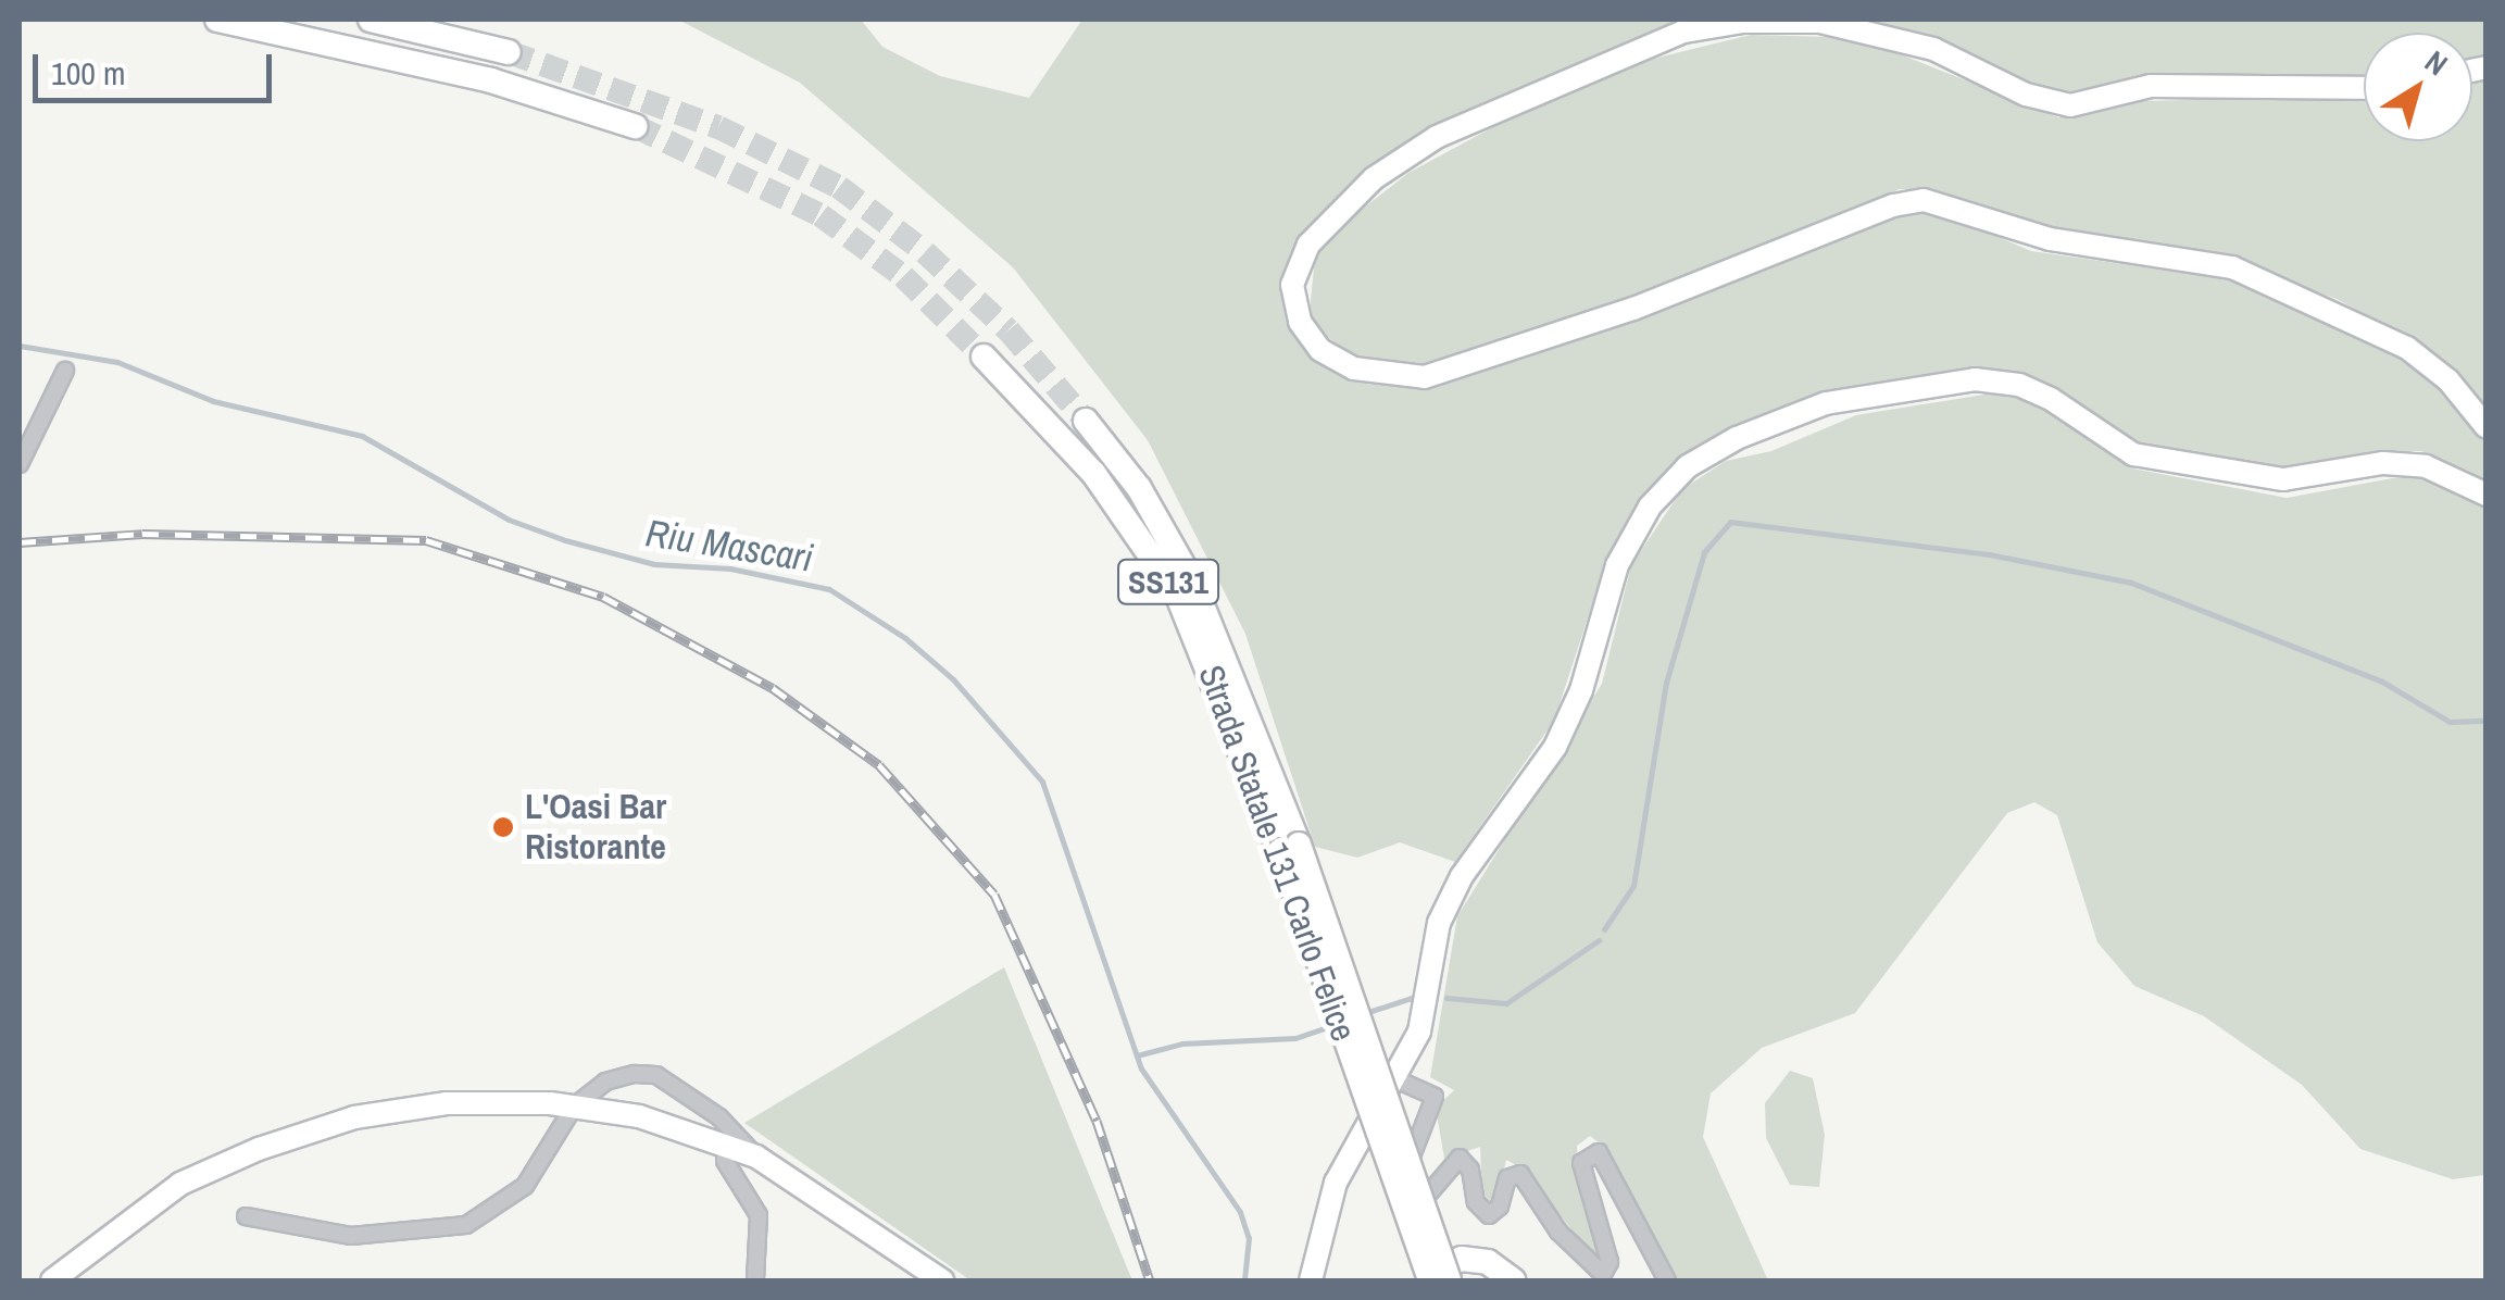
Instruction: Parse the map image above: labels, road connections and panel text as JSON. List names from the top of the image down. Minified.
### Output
{"streets":{"highway":["SS131","Strada Statale 131 Carlo Felice"]},"water":["Riu Mascari"],"places":["L'Oasi Bar Ristorante"],"scale_bar":"100 m","north":"top right"}
